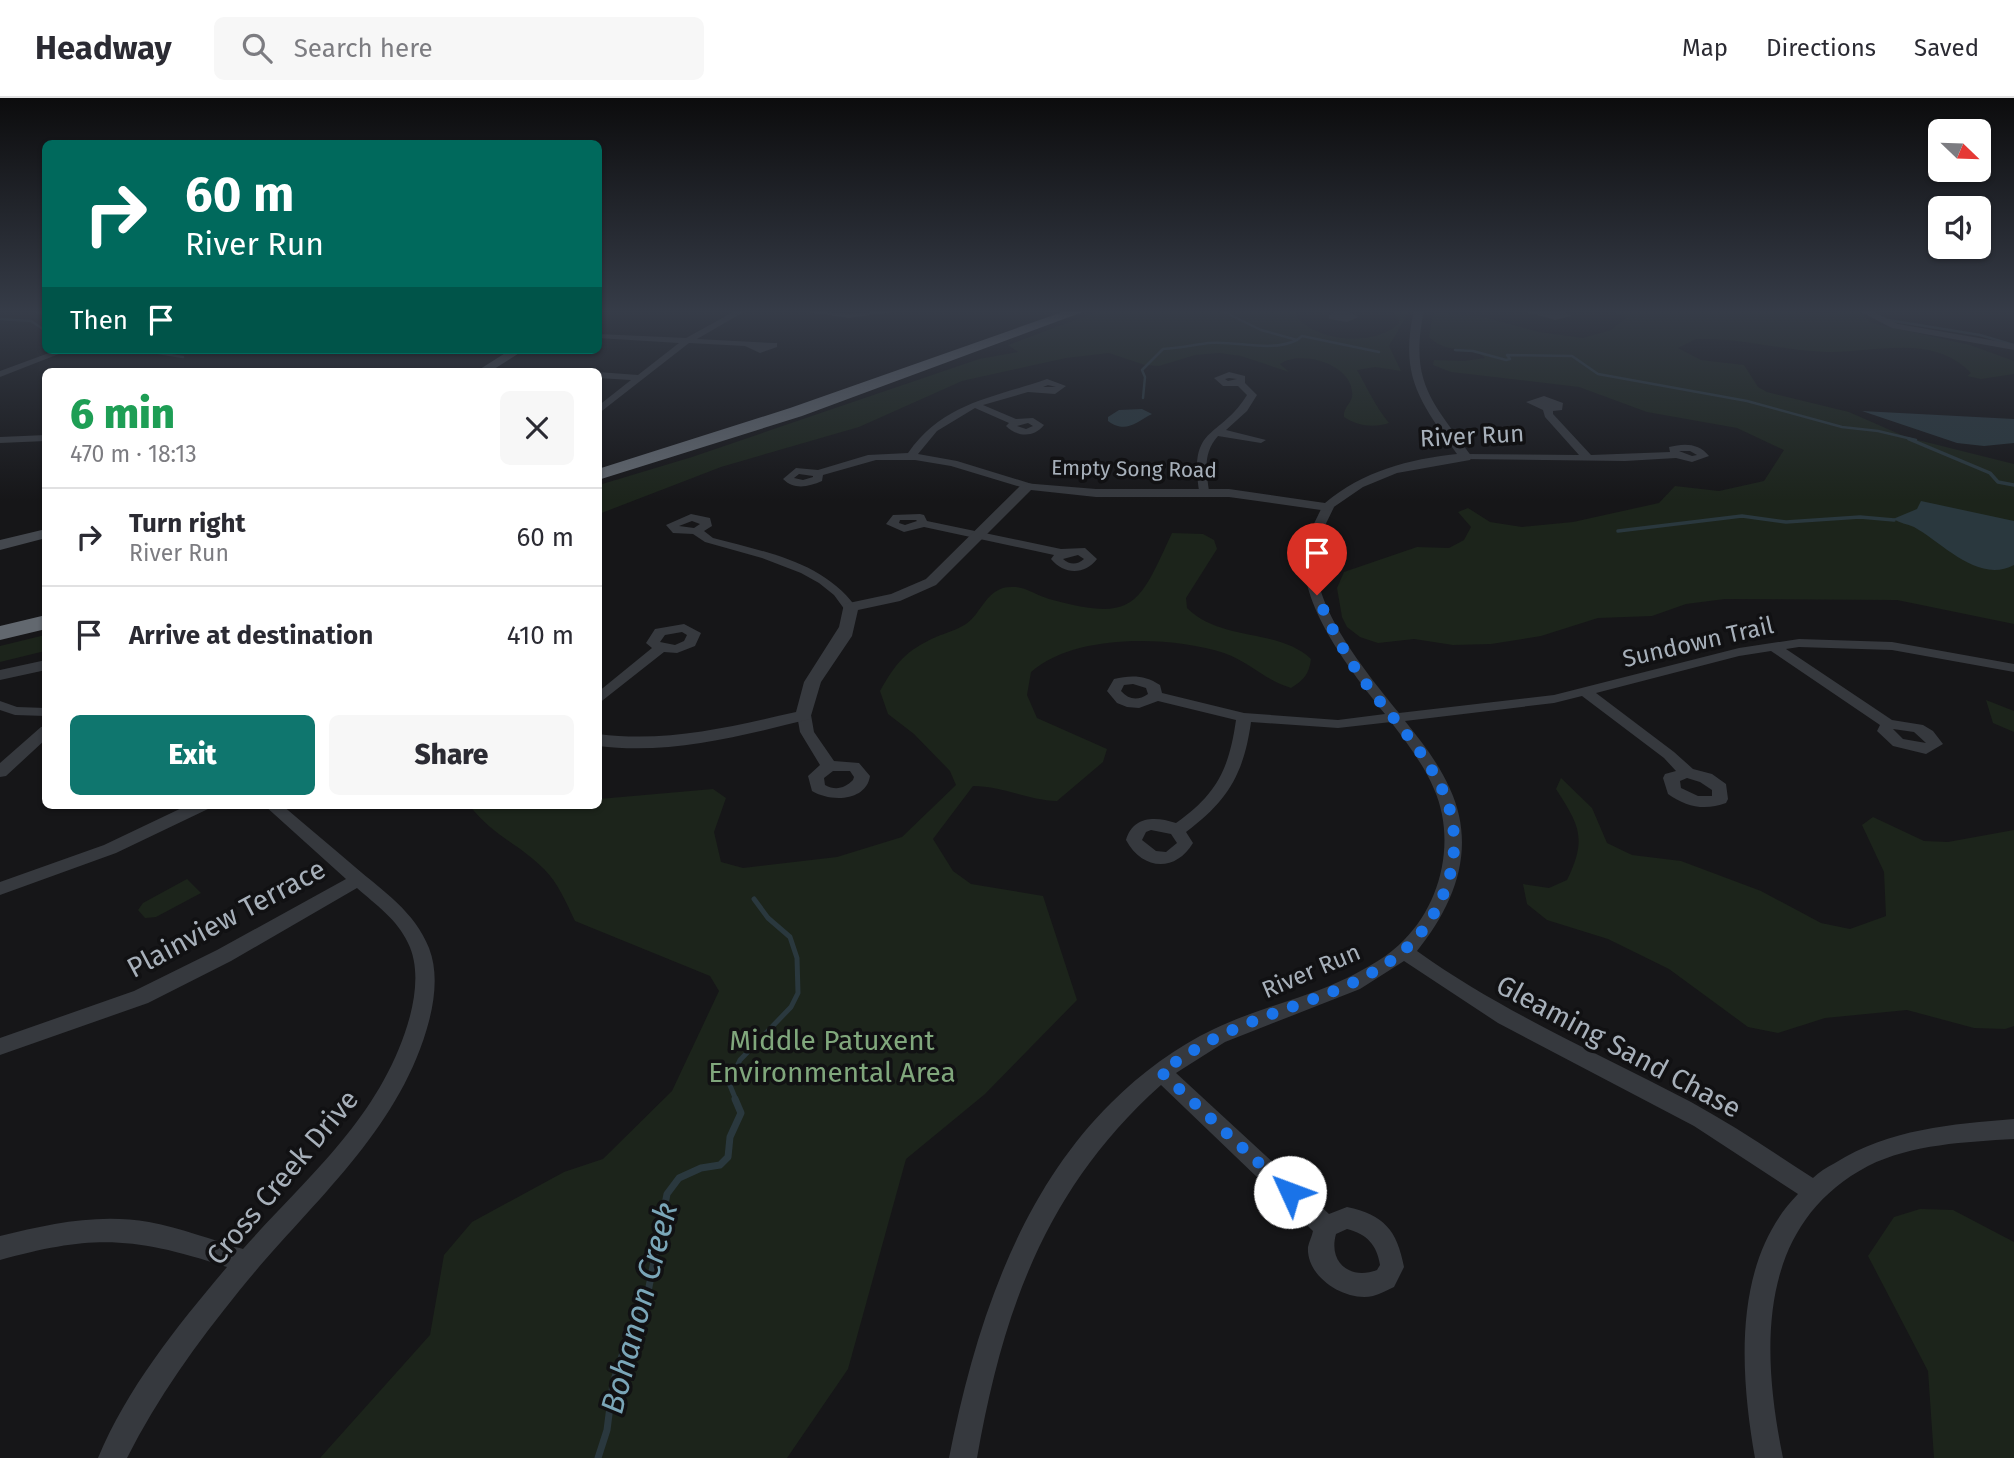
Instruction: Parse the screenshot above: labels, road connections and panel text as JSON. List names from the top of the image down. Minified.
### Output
{"streets":{"street":["River Run","Empty Song Road","Sundown Trail","Plainview Terrace","Gleaming Sand Chase","Cross Creek Drive"]},"crossings":[["River Run","Empty Song Road"],["River Run","Sundown Trail"],["River Run","Gleaming Sand Chase"],["Plainview Terrace","Cross Creek Drive"]],"water":["Bohanon Creek"],"parks":["Middle Patuxent Environmental Area"],"north":"bottom right","page":{"header":"Headway","search":"Search here","nav":["Map","Directions","Saved"],"turn":["60 m","River Run"],"then":"Then","heading":["6 min","470 m · 18:13"],"list":[{"name":"Turn right","note":"River Run","value":"60 m"},{"name":"Arrive at destination","value":"410 m"}],"buttons":["Exit","Share"]}}
